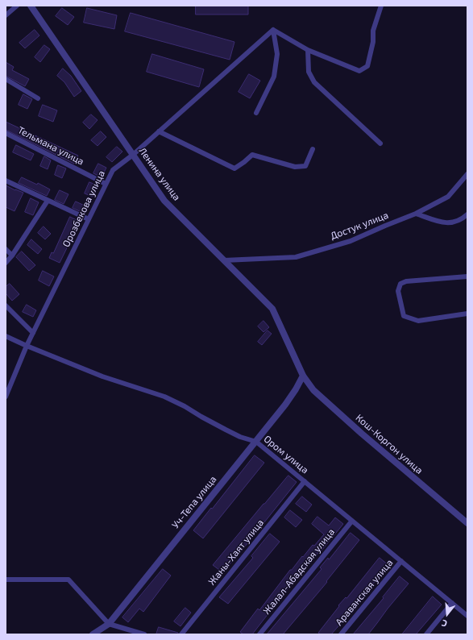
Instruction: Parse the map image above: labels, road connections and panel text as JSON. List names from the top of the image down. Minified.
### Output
{"streets":{"street":["Тельмана улица","Ленина улица","Орозбекова улица","Достук улица","Кош-Коргон улица","Ором улица","Уч-Тепа улица","Жаны-Хаят улица","Жалал-Абадская улица","Араванская улица"]},"crossings":[["Тельмана улица","Орозбекова улица"],["Ленина улица","Орозбекова улица"],["Ленина улица","Достук улица"],["Ленина улица","Кош-Коргон улица"],["Ленина улица","Уч-Тепа улица"],["Орозбекова улица","Ором улица"],["Кош-Коргон улица","Уч-Тепа улица"],["Ором улица","Уч-Тепа улица"],["Ором улица","Жаны-Хаят улица"],["Ором улица","Жалал-Абадская улица"],["Ором улица","Араванская улица"]],"north":"bottom"}
